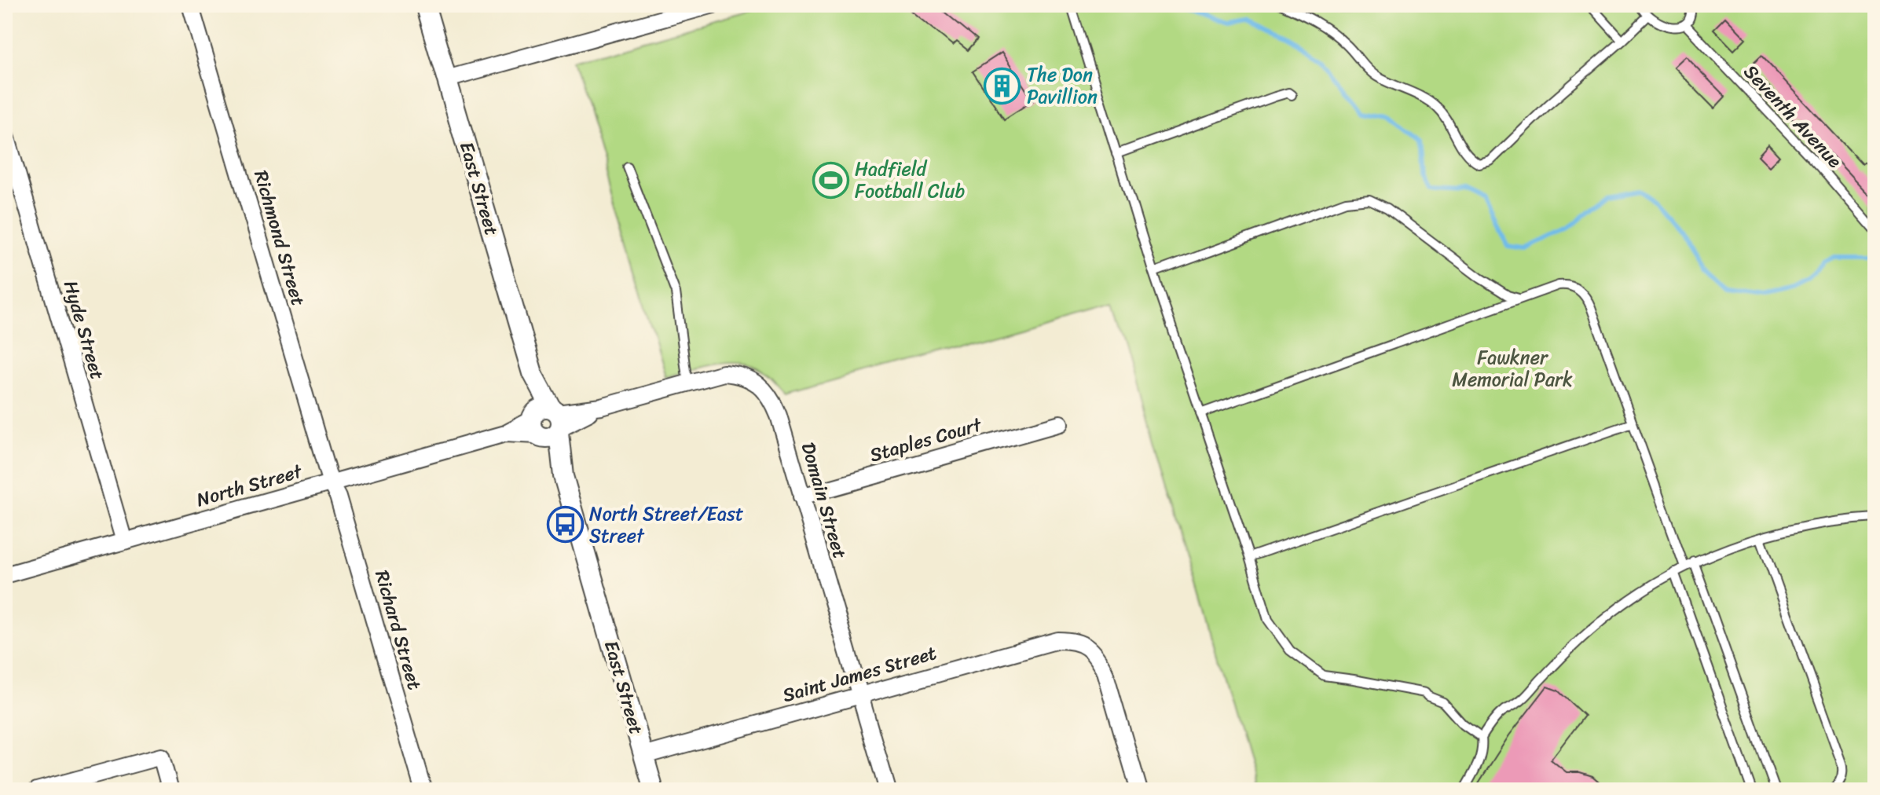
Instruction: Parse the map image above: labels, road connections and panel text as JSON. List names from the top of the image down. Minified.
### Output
{"streets":{"street":["East Street","Richmond Street","Hyde Street","Staples Court","North Street","Domain Street","Richard Street","Saint James Street"],"lane":["Seventh Avenue"]},"crossings":[["East Street","North Street"],["East Street","Domain Street"],["East Street","Saint James Street"],["Richmond Street","North Street"],["Richmond Street","Richard Street"],["Hyde Street","North Street"],["Staples Court","Domain Street"],["North Street","Domain Street"],["North Street","Richard Street"],["Domain Street","Saint James Street"]],"parks":["Fawkner Memorial Park"],"places":{"building":["The Don Pavillion"],"sports":["Hadfield Football Club"],"bus stop":["North Street/East Street"]}}
